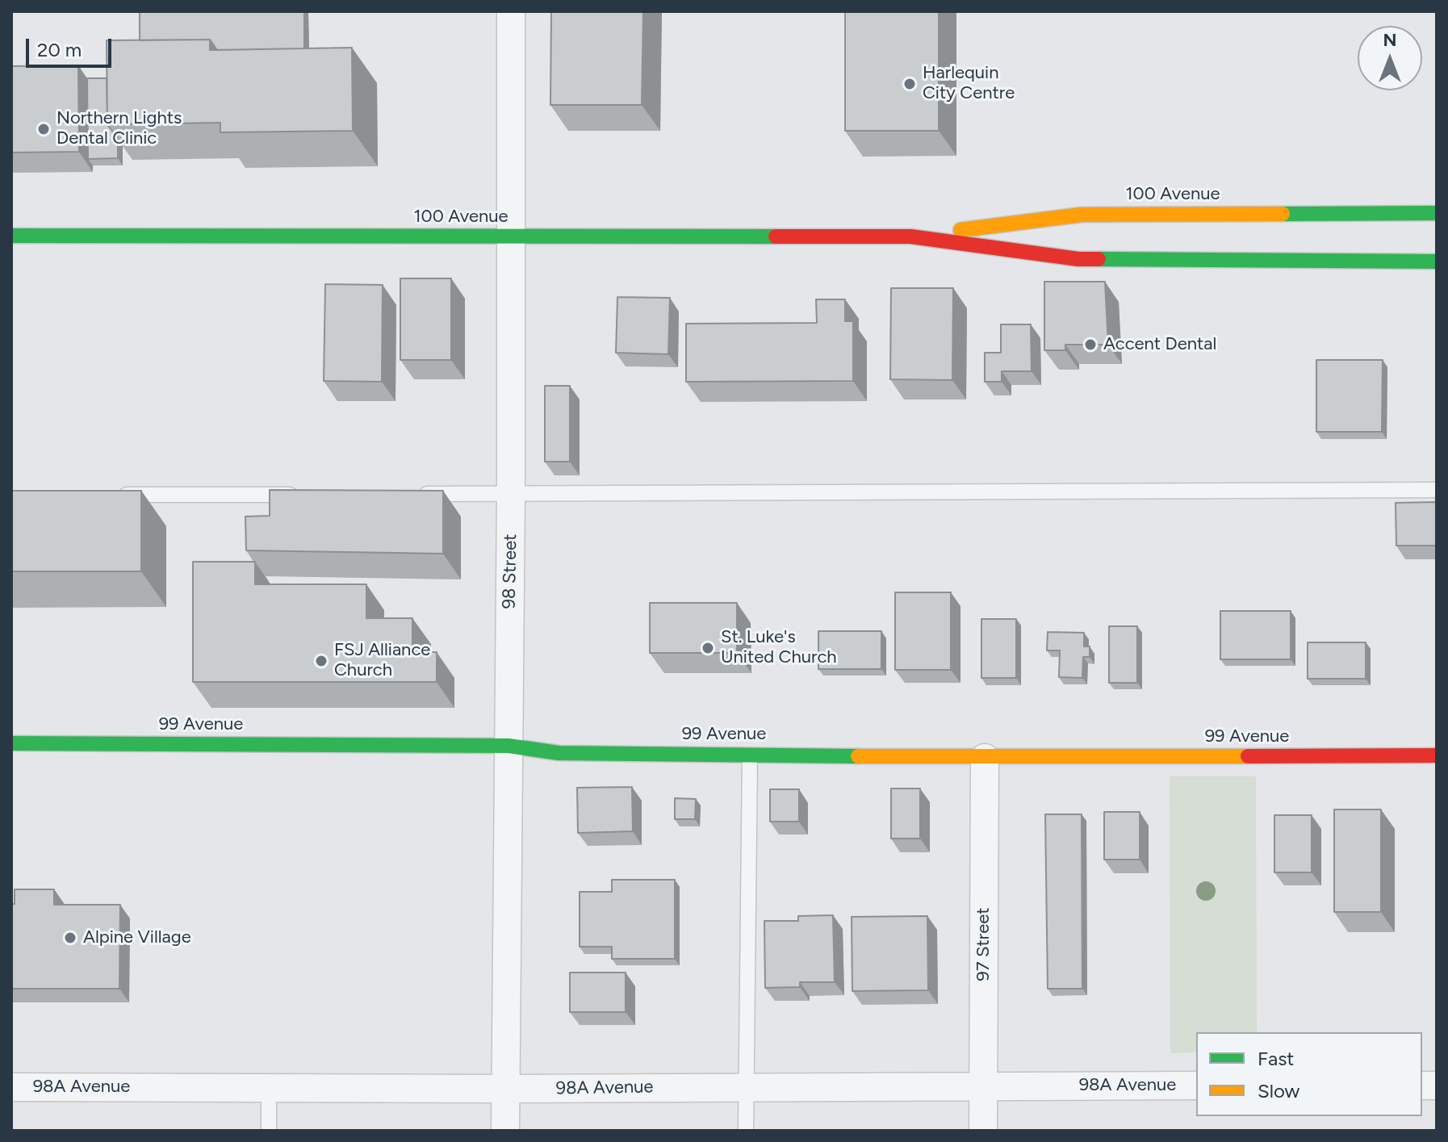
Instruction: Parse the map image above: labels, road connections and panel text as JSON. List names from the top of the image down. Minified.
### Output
{"streets":{"main road":["100 Avenue","99 Avenue"],"street":["98 Street","97 Street","98A Avenue"]},"crossings":[["100 Avenue","98 Street"],["98 Street","99 Avenue"],["98 Street","98A Avenue"],["99 Avenue","97 Street"],["97 Street","98A Avenue"]],"places":["Harlequin City Centre","Northern Lights Dental Clinic","Accent Dental","St. Luke's United Church","FSJ Alliance Church","Alpine Village"],"legend":["Fast","Slow"],"scale_bar":"20 m","north":"top"}
